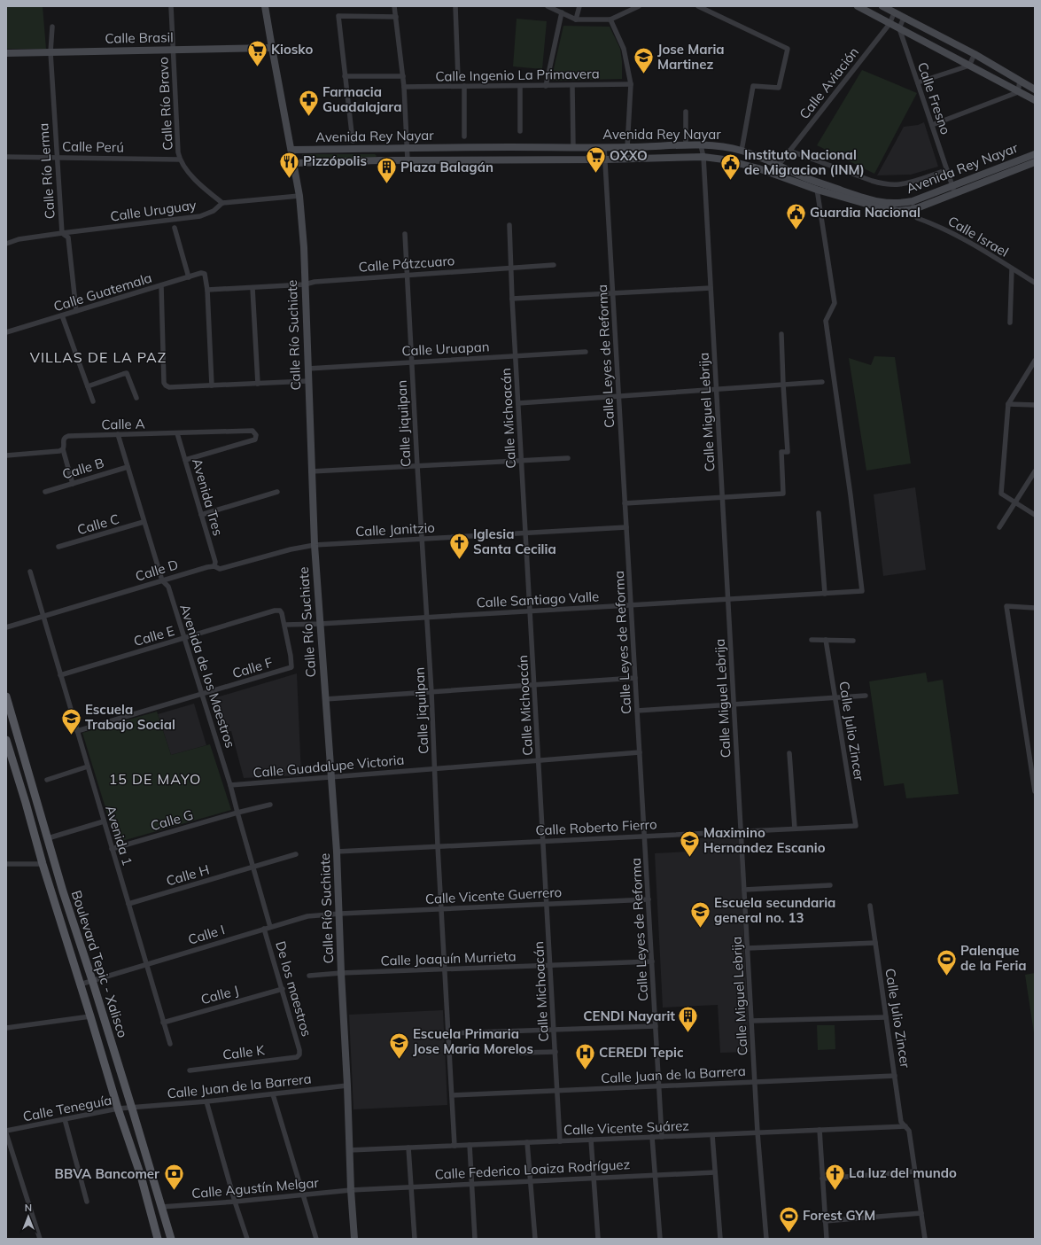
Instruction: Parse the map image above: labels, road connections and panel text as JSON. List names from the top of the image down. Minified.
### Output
{"streets":{"main road":["Calle Brasil","Avenida Rey Nayar","Calle Río Suchiate","Boulevard Tepic - Xalisco"],"street":["Calle Ingenio La Primavera","Calle Aviación","Calle Fresno","Calle Río Bravo","Calle Perú","Calle Río Lerma","Calle Uruguay","Calle Israel","Calle Pátzcuaro","Calle Guatemala","Calle Uruapan","Calle Leyes de Reforma","Calle Miguel Lebrija","Calle Michoacán","Calle Jiquilpan","Calle A","Calle B","Avenida Tres","Calle C","Calle Janitzio","Calle D","Calle Santiago Valle","Calle E","Calle F","Avenida de los Maestros","Calle Julio Zincer","Calle Guadalupe Victoria","Calle G","Calle Roberto Fierro","Avenida 1","Calle H","Calle Vicente Guerrero","Calle I","Calle Joaquín Murrieta","De los maestros","Calle J","Calle K","Calle Juan de la Barrera","Calle Teneguía","Calle Vicente Suárez","Calle Federico Loaiza Rodríguez","Calle Agustín Melgar"]},"crossings":[["Calle Brasil","Calle Río Bravo"],["Calle Brasil","Calle Río Lerma"],["Calle Brasil","Calle Río Suchiate"],["Calle Aviación","Avenida Rey Nayar"],["Calle Fresno","Avenida Rey Nayar"],["Calle Río Bravo","Calle Perú"],["Calle Río Bravo","Calle Uruguay"],["Avenida Rey Nayar","Calle Israel"],["Avenida Rey Nayar","Calle Río Suchiate"],["Avenida Rey Nayar","Calle Leyes de Reforma"],["Avenida Rey Nayar","Calle Miguel Lebrija"],["Avenida Rey Nayar","Calle Santiago Valle"],["Calle Perú","Calle Río Lerma"],["Calle Río Lerma","Calle Uruguay"],["Calle Río Lerma","Calle Guatemala"],["Calle Pátzcuaro","Calle Río Suchiate"],["Calle Pátzcuaro","Calle Michoacán"],["Calle Pátzcuaro","Calle Jiquilpan"],["Calle Río Suchiate","Calle Uruapan"],["Calle Río Suchiate","Calle Janitzio"],["Calle Río Suchiate","Calle D"],["Calle Río Suchiate","Calle Santiago Valle"],["Calle Río Suchiate","Calle Guadalupe Victoria"],["Calle Río Suchiate","Calle Roberto Fierro"],["Calle Río Suchiate","Calle Vicente Guerrero"],["Calle Río Suchiate","Calle I"],["Calle Río Suchiate","Calle Joaquín Murrieta"],["Calle Río Suchiate","Calle Juan de la Barrera"],["Calle Río Suchiate","Calle Vicente Suárez"],["Calle Río Suchiate","Calle Federico Loaiza Rodríguez"],["Calle Río Suchiate","Calle Agustín Melgar"],["Calle Uruapan","Calle Michoacán"],["Calle Uruapan","Calle Jiquilpan"],["Calle Leyes de Reforma","Calle Janitzio"],["Calle Leyes de Reforma","Calle Santiago Valle"],["Calle Leyes de Reforma","Calle Guadalupe Victoria"],["Calle Leyes de Reforma","Calle Roberto Fierro"],["Calle Leyes de Reforma","Calle Vicente Guerrero"],["Calle Leyes de Reforma","Calle Joaquín Murrieta"],["Calle Leyes de Reforma","Calle Juan de la Barrera"],["Calle Leyes de Reforma","Calle Vicente Suárez"],["Calle Miguel Lebrija","Calle Santiago Valle"],["Calle Miguel Lebrija","Calle Roberto Fierro"],["Calle Miguel Lebrija","Calle Juan de la Barrera"],["Calle Miguel Lebrija","Calle Vicente Suárez"],["Calle Michoacán","Calle Janitzio"],["Calle Michoacán","Calle Santiago Valle"],["Calle Michoacán","Calle Guadalupe Victoria"],["Calle Michoacán","Calle Roberto Fierro"],["Calle Michoacán","Calle Vicente Guerrero"],["Calle Michoacán","Calle Joaquín Murrieta"],["Calle Michoacán","Calle Juan de la Barrera"],["Calle Michoacán","Calle Vicente Suárez"],["Calle Jiquilpan","Calle Janitzio"],["Calle Jiquilpan","Calle Santiago Valle"],["Calle Jiquilpan","Calle Guadalupe Victoria"],["Calle Jiquilpan","Calle Roberto Fierro"],["Calle Jiquilpan","Calle Vicente Guerrero"],["Calle Jiquilpan","Calle Joaquín Murrieta"],["Calle Jiquilpan","Calle Juan de la Barrera"],["Calle Jiquilpan","Calle Vicente Suárez"],["Calle A","Avenida Tres"],["Calle A","Avenida de los Maestros"],["Calle B","Avenida de los Maestros"],["Avenida Tres","Calle D"],["Calle C","Avenida de los Maestros"],["Calle Janitzio","Calle D"],["Calle D","Avenida de los Maestros"],["Calle D","Avenida 1"],["Calle E","Calle F"],["Calle E","Avenida de los Maestros"],["Calle E","Avenida 1"],["Calle F","Avenida de los Maestros"],["Calle F","Avenida 1"],["Avenida de los Maestros","Calle Guadalupe Victoria"],["Avenida de los Maestros","Calle G"],["Avenida de los Maestros","Calle H"],["Avenida de los Maestros","Calle I"],["Calle Julio Zincer","Calle Roberto Fierro"],["Calle Julio Zincer","Calle Juan de la Barrera"],["Calle Julio Zincer","Calle Vicente Suárez"],["Calle G","Avenida 1"],["Avenida 1","Calle H"],["Avenida 1","Calle I"],["Avenida 1","Calle J"],["Calle Vicente Guerrero","Calle I"],["Calle I","Boulevard Tepic - Xalisco"],["Calle I","De los maestros"],["Boulevard Tepic - Xalisco","Calle Juan de la Barrera"],["Boulevard Tepic - Xalisco","Calle Teneguía"],["Boulevard Tepic - Xalisco","Calle Agustín Melgar"],["De los maestros","Calle J"],["De los maestros","Calle K"],["Calle Juan de la Barrera","Calle Teneguía"],["Calle Federico Loaiza Rodríguez","Calle Agustín Melgar"]],"districts":["VILLAS DE LA PAZ","15 DE MAYO"],"places":{"supermarket":["Kiosko","OXXO"],"school or university":["Jose Maria Martinez","Escuela Trabajo Social","Maximino Hernandez Escanio","Escuela secundaria general no. 13","Escuela Primaria Jose Maria Morelos"],"pharmacy":["Farmacia Guadalajara"],"restaurant":["Pizzópolis"],"public building":["Instituto Nacional de Migracion (INM)","Guardia Nacional"],"building":["Plaza Balagán","CENDI Nayarit"],"church":["Iglesia Santa Cecilia","La luz del mundo"],"sports":["Palenque de la Feria","Forest GYM"],"hospital":["CEREDI Tepic"],"bank":["BBVA Bancomer"]},"north":"top"}
